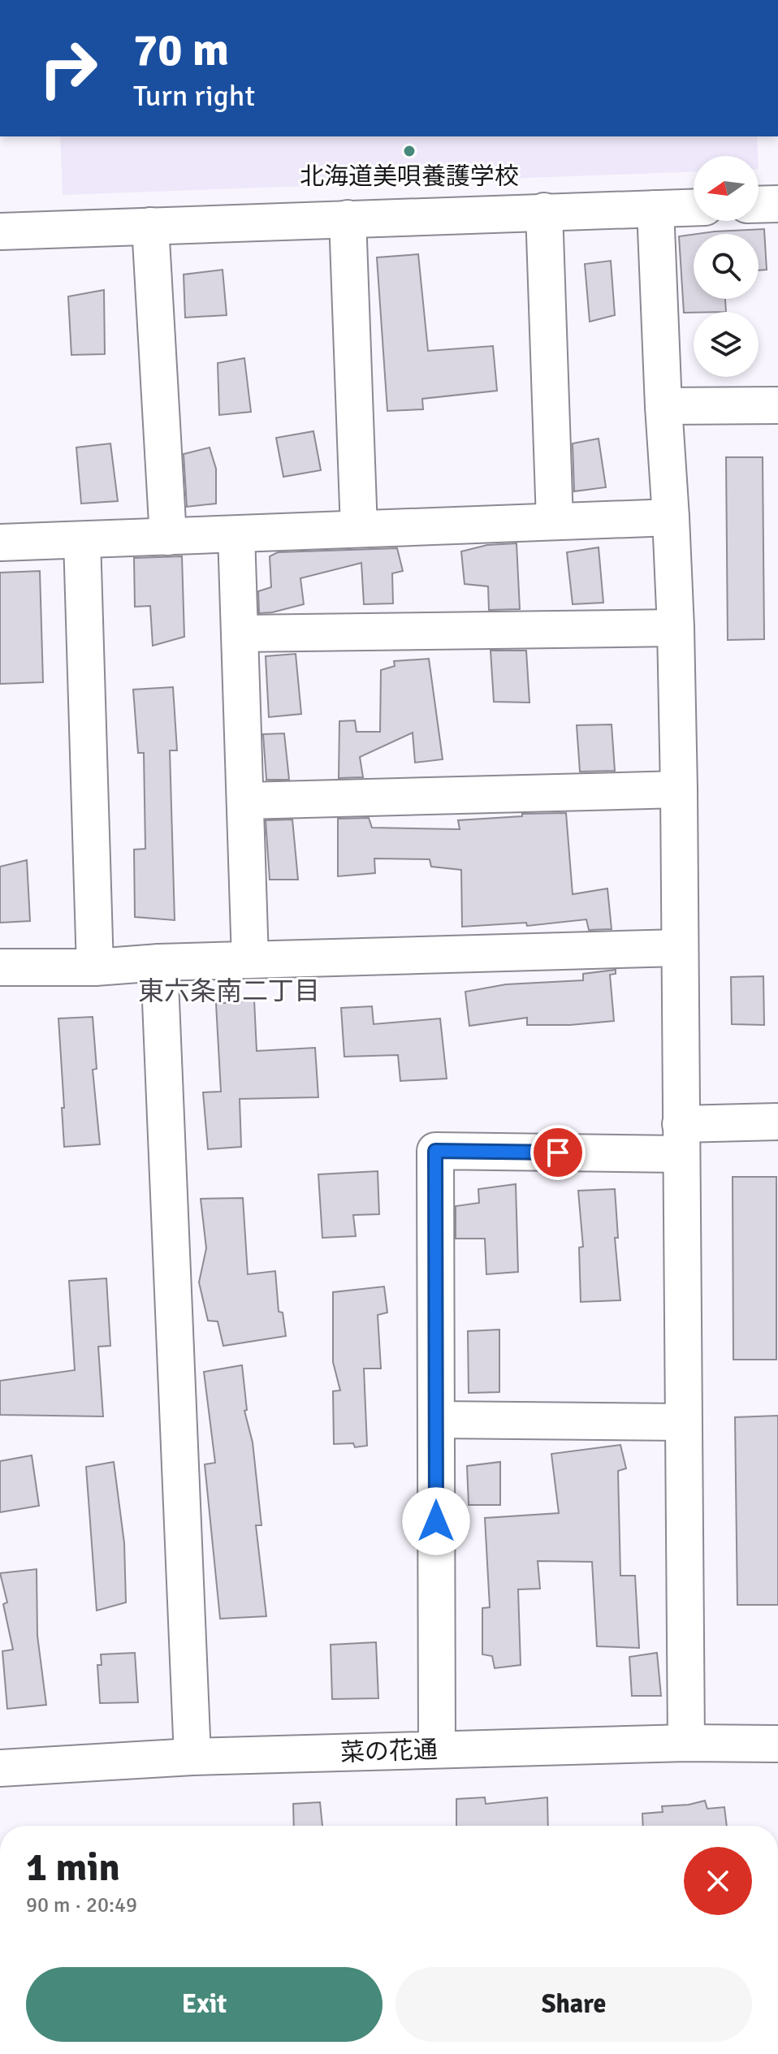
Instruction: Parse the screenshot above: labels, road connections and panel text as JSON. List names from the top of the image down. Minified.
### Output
{"streets":{"street":["菜の花通"]},"districts":["東六条南二丁目"],"places":["北海道美唄養護学校"],"north":"left","page":{"turn":["70 m","Turn right"],"heading":["1 min","90 m · 20:49"],"buttons":["Exit","Share"]}}
